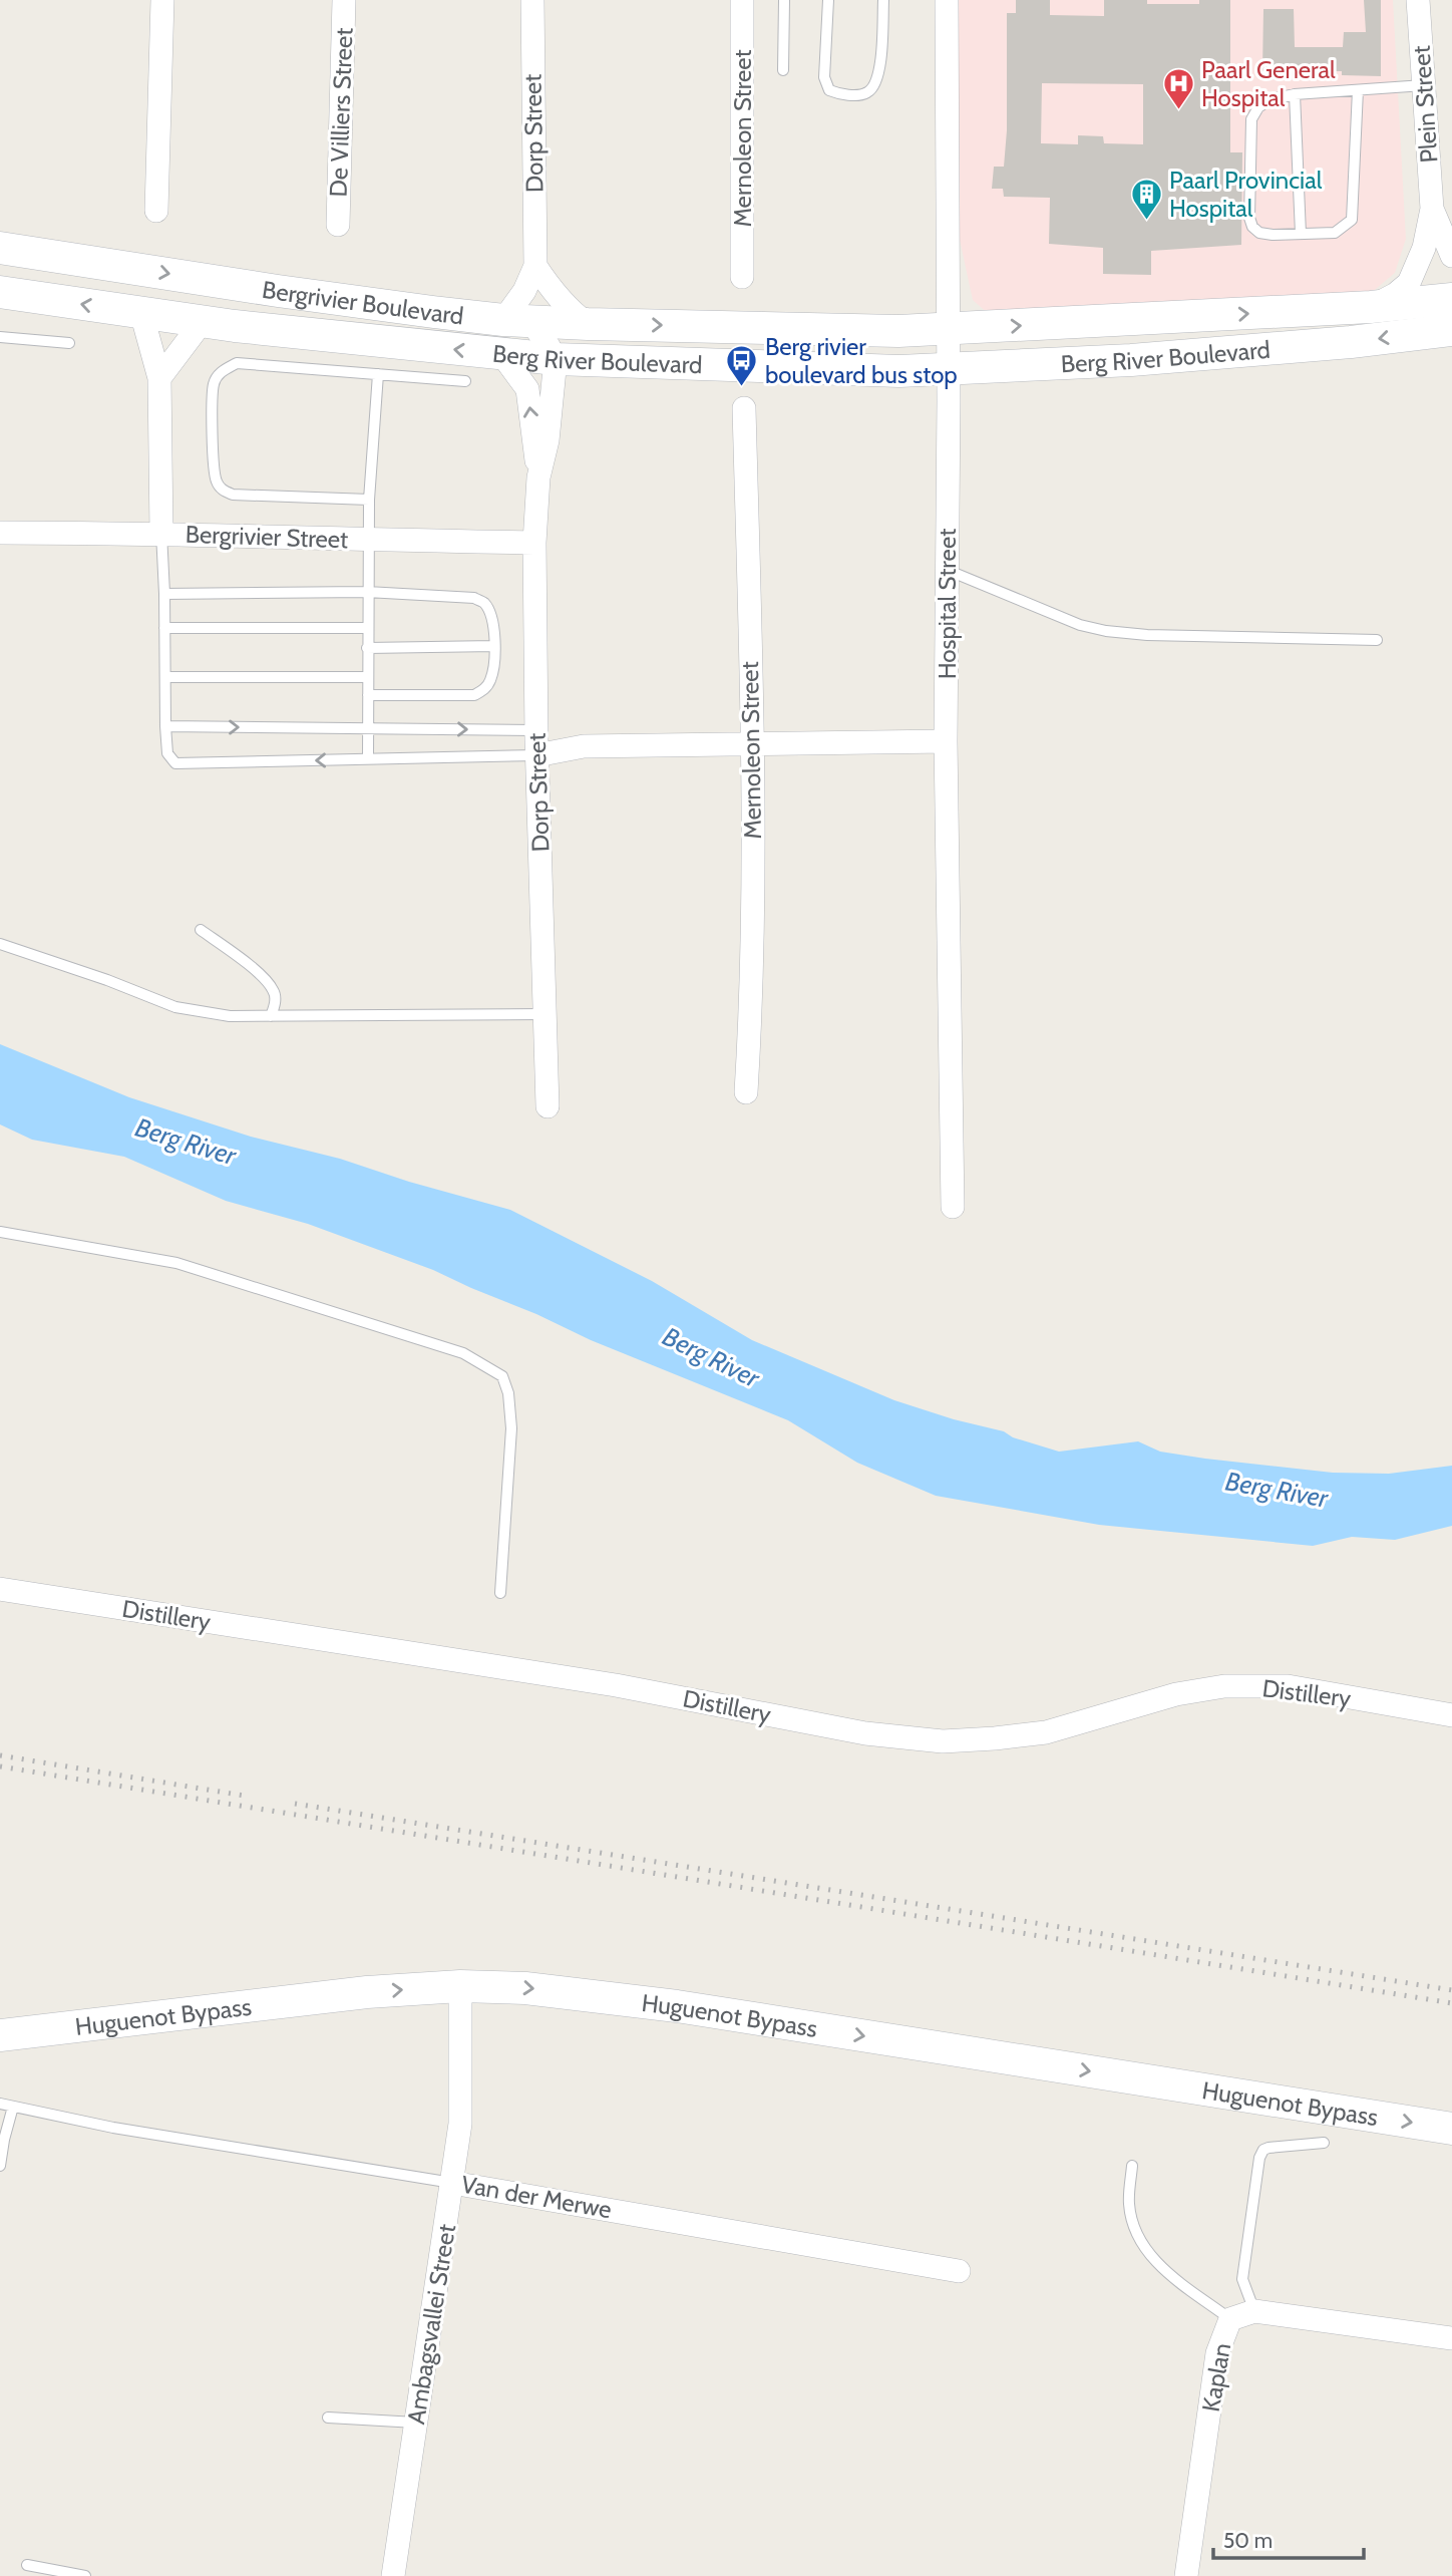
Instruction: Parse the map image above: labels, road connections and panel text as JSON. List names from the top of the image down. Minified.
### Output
{"streets":{"street":["Plein Street","De Villiers Street","Dorp Street","Mernoleon Street","Bergrivier Boulevard","Berg River Boulevard","Bergrivier Street","Hospital Street","Distillery","Huguenot Bypass","Van der Merwe","Ambagsvallei Street","Kaplan"]},"crossings":[["Plein Street","Berg River Boulevard"],["Dorp Street","Bergrivier Boulevard"],["Dorp Street","Berg River Boulevard"],["Dorp Street","Bergrivier Street"],["Bergrivier Boulevard","Berg River Boulevard"],["Berg River Boulevard","Hospital Street"],["Huguenot Bypass","Ambagsvallei Street"],["Van der Merwe","Ambagsvallei Street"]],"one_way":["Bergrivier Boulevard","Huguenot Bypass"],"water":["Berg River"],"places":{"hospital":["Paarl General Hospital"],"building":["Paarl Provincial Hospital"],"bus stop":["Berg rivier boulevard bus stop"]},"scale_bar":"50 m"}
